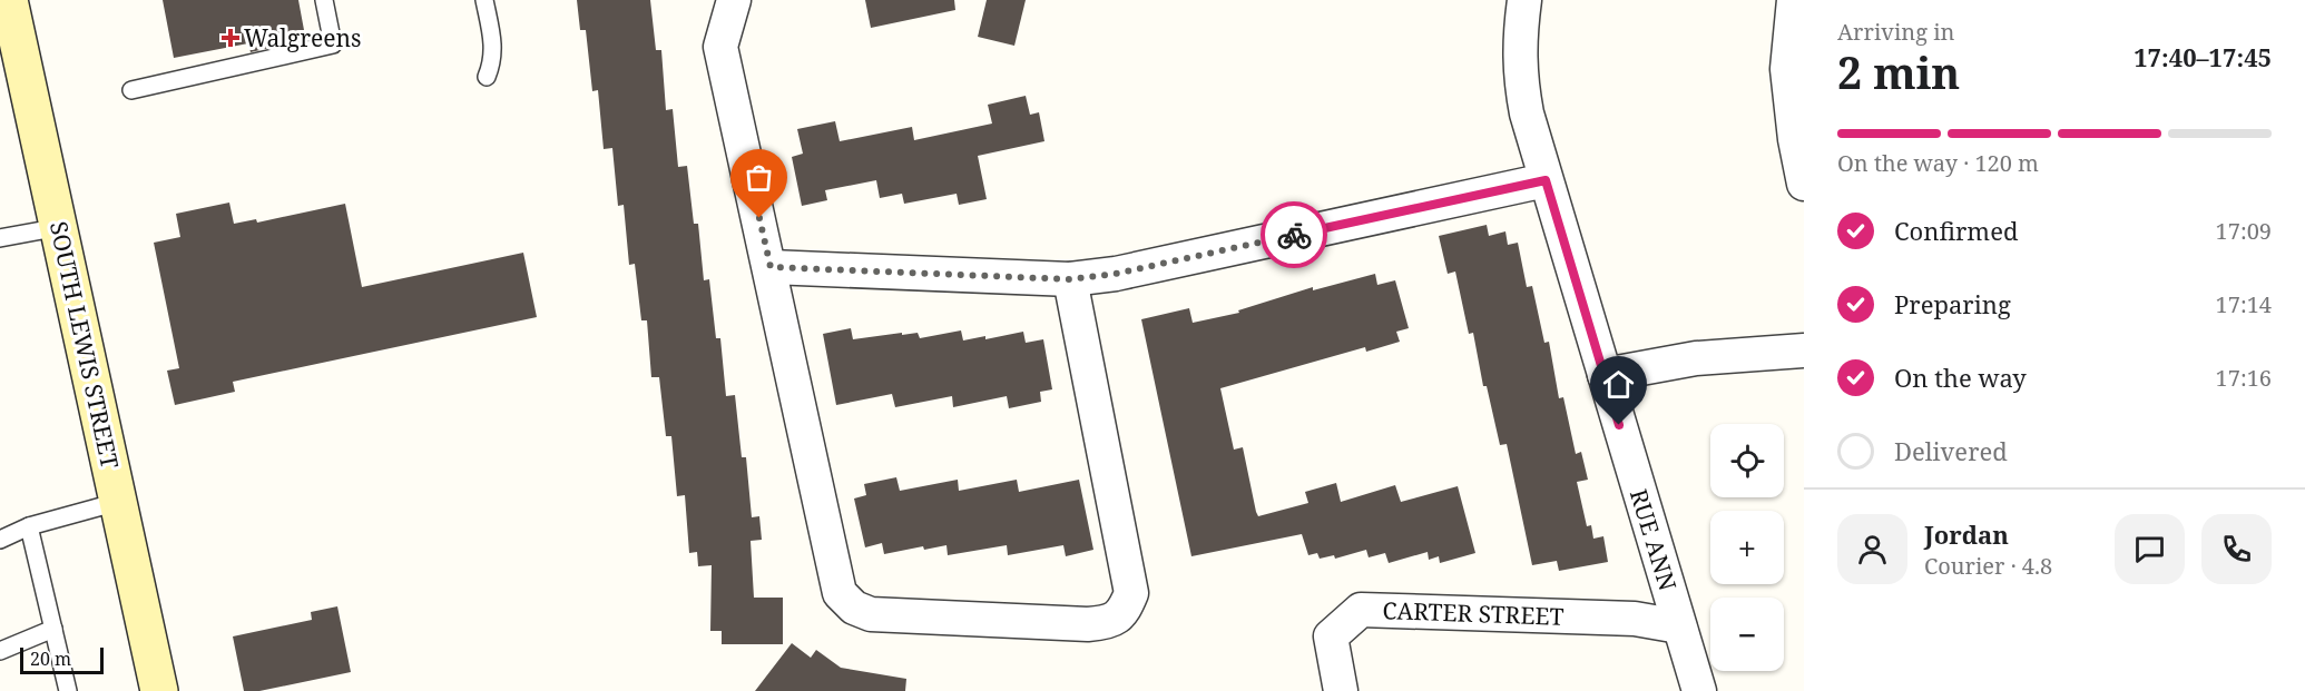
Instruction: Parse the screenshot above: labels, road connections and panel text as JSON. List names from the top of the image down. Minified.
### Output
{"streets":{"main road":["SOUTH LEWIS STREET"],"street":["RUE ANN","CARTER STREET"]},"crossings":[["RUE ANN","CARTER STREET"]],"places":{"health":["Walgreens"]},"scale_bar":"20 m","page":{"heading":["2 min","Arriving in","17:40–17:45"],"panel":["Jordan","Courier · 4.8"],"bar":"On the way · 120 m","list":[["Confirmed","17:09"],["Preparing","17:14"],["On the way","17:16"],"Delivered"],"map_buttons":["+","−"],"scale":"20 m"}}
